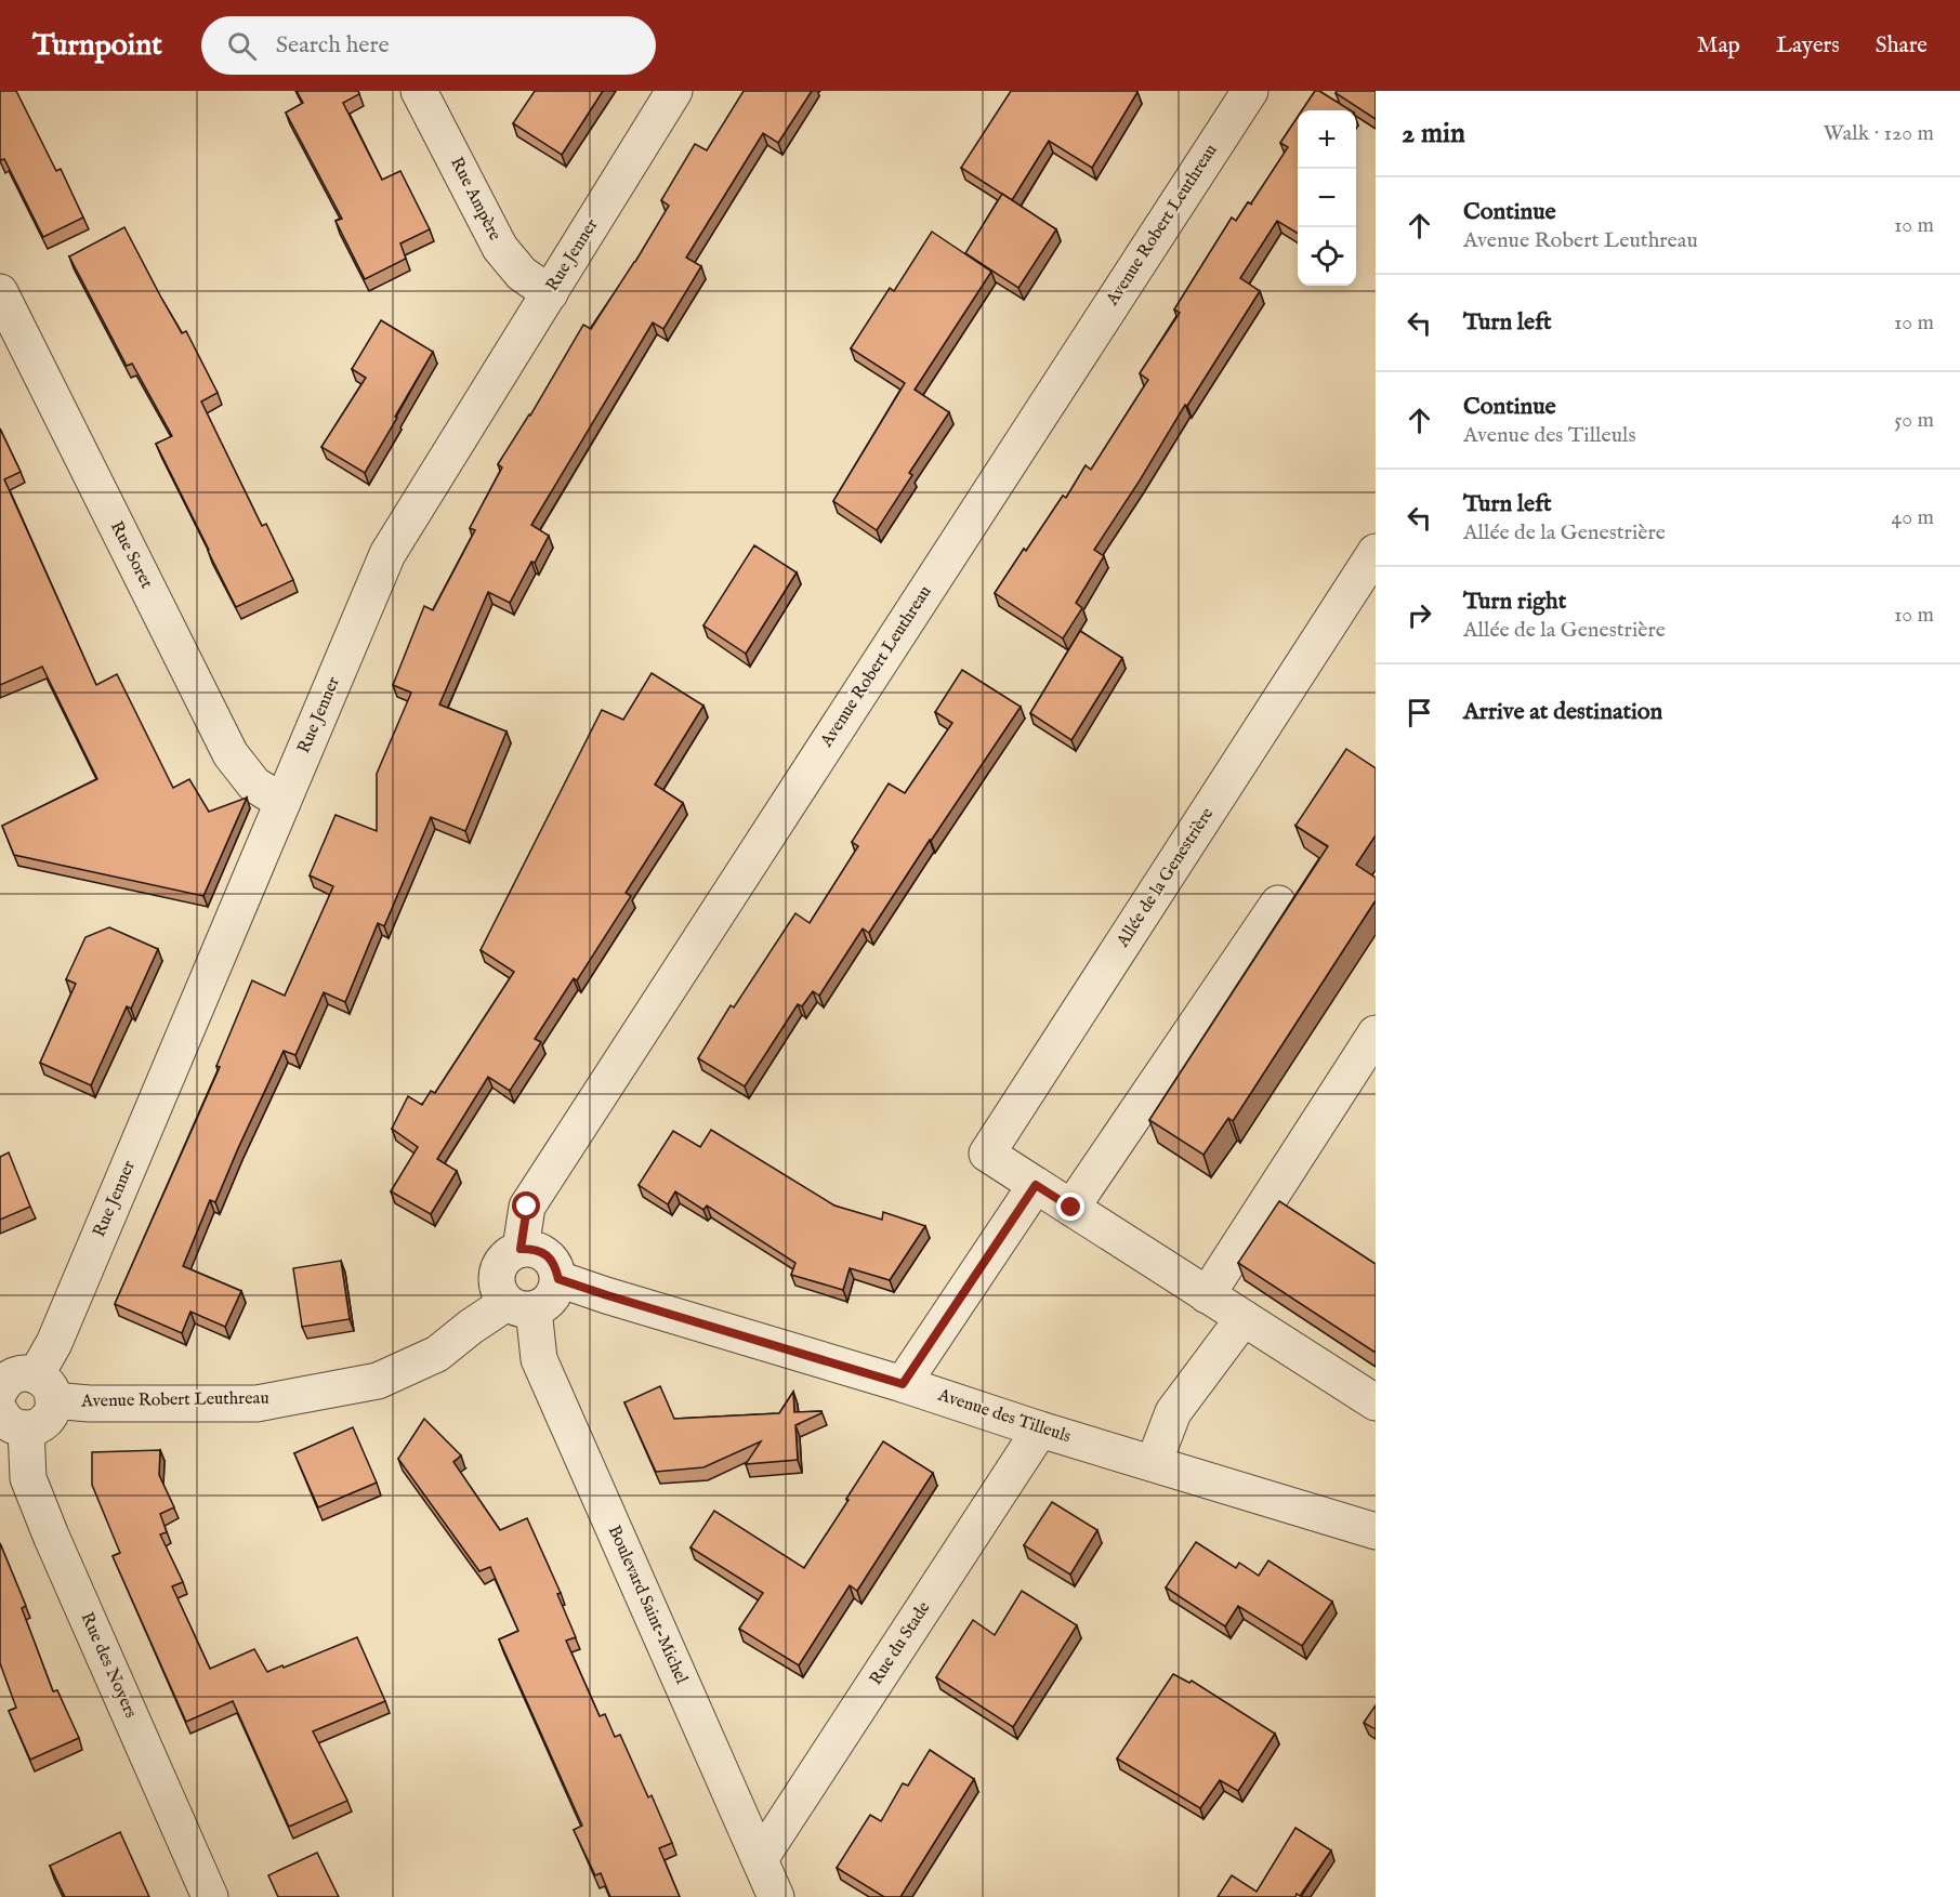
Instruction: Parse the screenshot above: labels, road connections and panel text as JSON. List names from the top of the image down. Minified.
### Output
{"streets":{"street":["Rue Ampère","Avenue Robert Leuthreau","Rue Jenner","Rue Soret","Allée de la Genestrière","Avenue des Tilleuls","Boulevard Saint-Michel","Rue du Stade","Rue des Noyers"]},"crossings":[["Rue Ampère","Rue Jenner"],["Avenue Robert Leuthreau","Rue Jenner"],["Avenue Robert Leuthreau","Avenue des Tilleuls"],["Avenue Robert Leuthreau","Boulevard Saint-Michel"],["Avenue Robert Leuthreau","Rue des Noyers"],["Rue Jenner","Rue Soret"],["Rue Jenner","Rue des Noyers"],["Avenue des Tilleuls","Boulevard Saint-Michel"],["Avenue des Tilleuls","Rue du Stade"],["Boulevard Saint-Michel","Rue du Stade"]],"page":{"header":"Turnpoint","search":"Search here","nav":["Map","Layers","Share"],"heading":["2 min","Walk · 120 m"],"map_buttons":["+","−"],"list":[["Continue","Avenue Robert Leuthreau","10 m"],["Turn left","10 m"],["Continue","Avenue des Tilleuls","50 m"],["Turn left","Allée de la Genestrière","40 m"],["Turn right","Allée de la Genestrière","10 m"],"Arrive at destination"]}}
